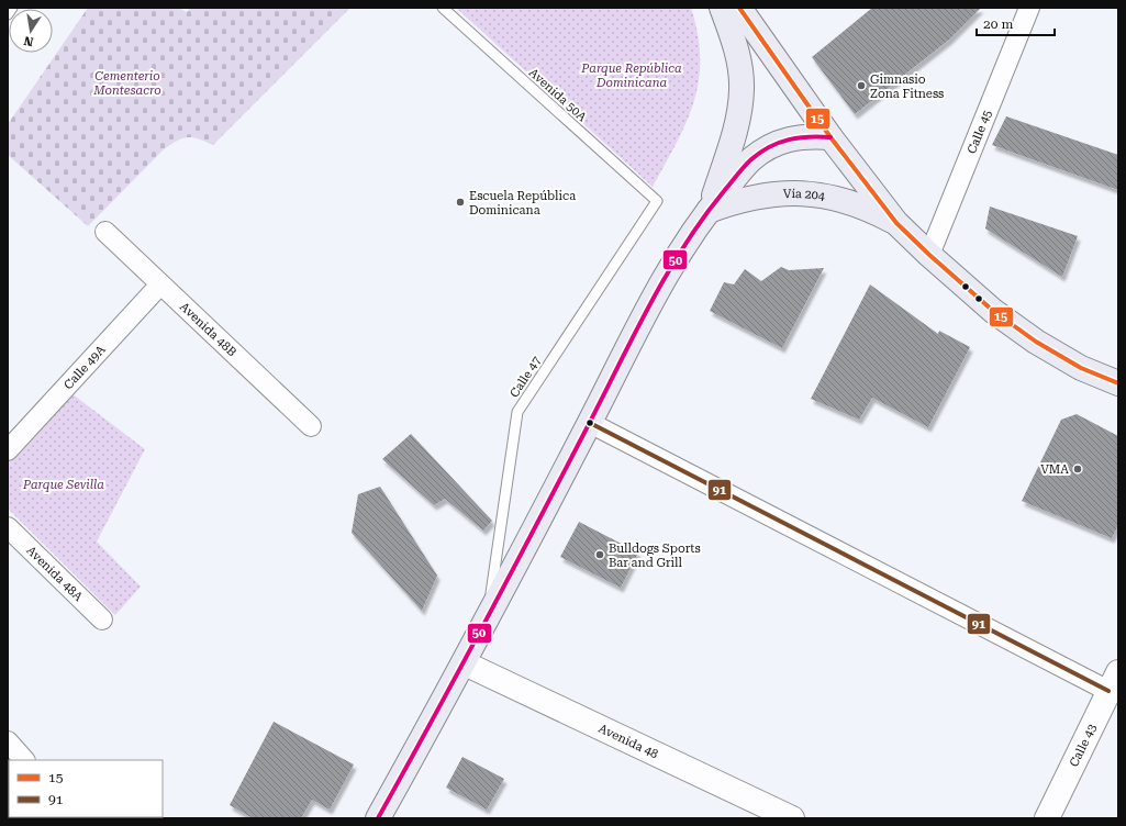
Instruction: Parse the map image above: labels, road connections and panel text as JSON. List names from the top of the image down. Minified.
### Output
{"streets":{"main road":["Vía 204"],"street":["Calle 45","Avenida 48B","Calle 49A","Avenida 48A","Avenida 48","Calle 43"],"lane":["Avenida 50A","Calle 47"]},"crossings":[["Avenida 50A","Calle 47"],["Avenida 48B","Calle 49A"]],"parks":["Parque República Dominicana","Cementerio Montesacro","Parque Sevilla"],"places":["Gimnasio Zona Fitness","Escuela República Dominicana","VMA","Bulldogs Sports Bar and Grill"],"lines":["transit line 15","transit line 50","transit line 91"],"legend":["15","91"],"scale_bar":"20 m","north":"bottom"}
